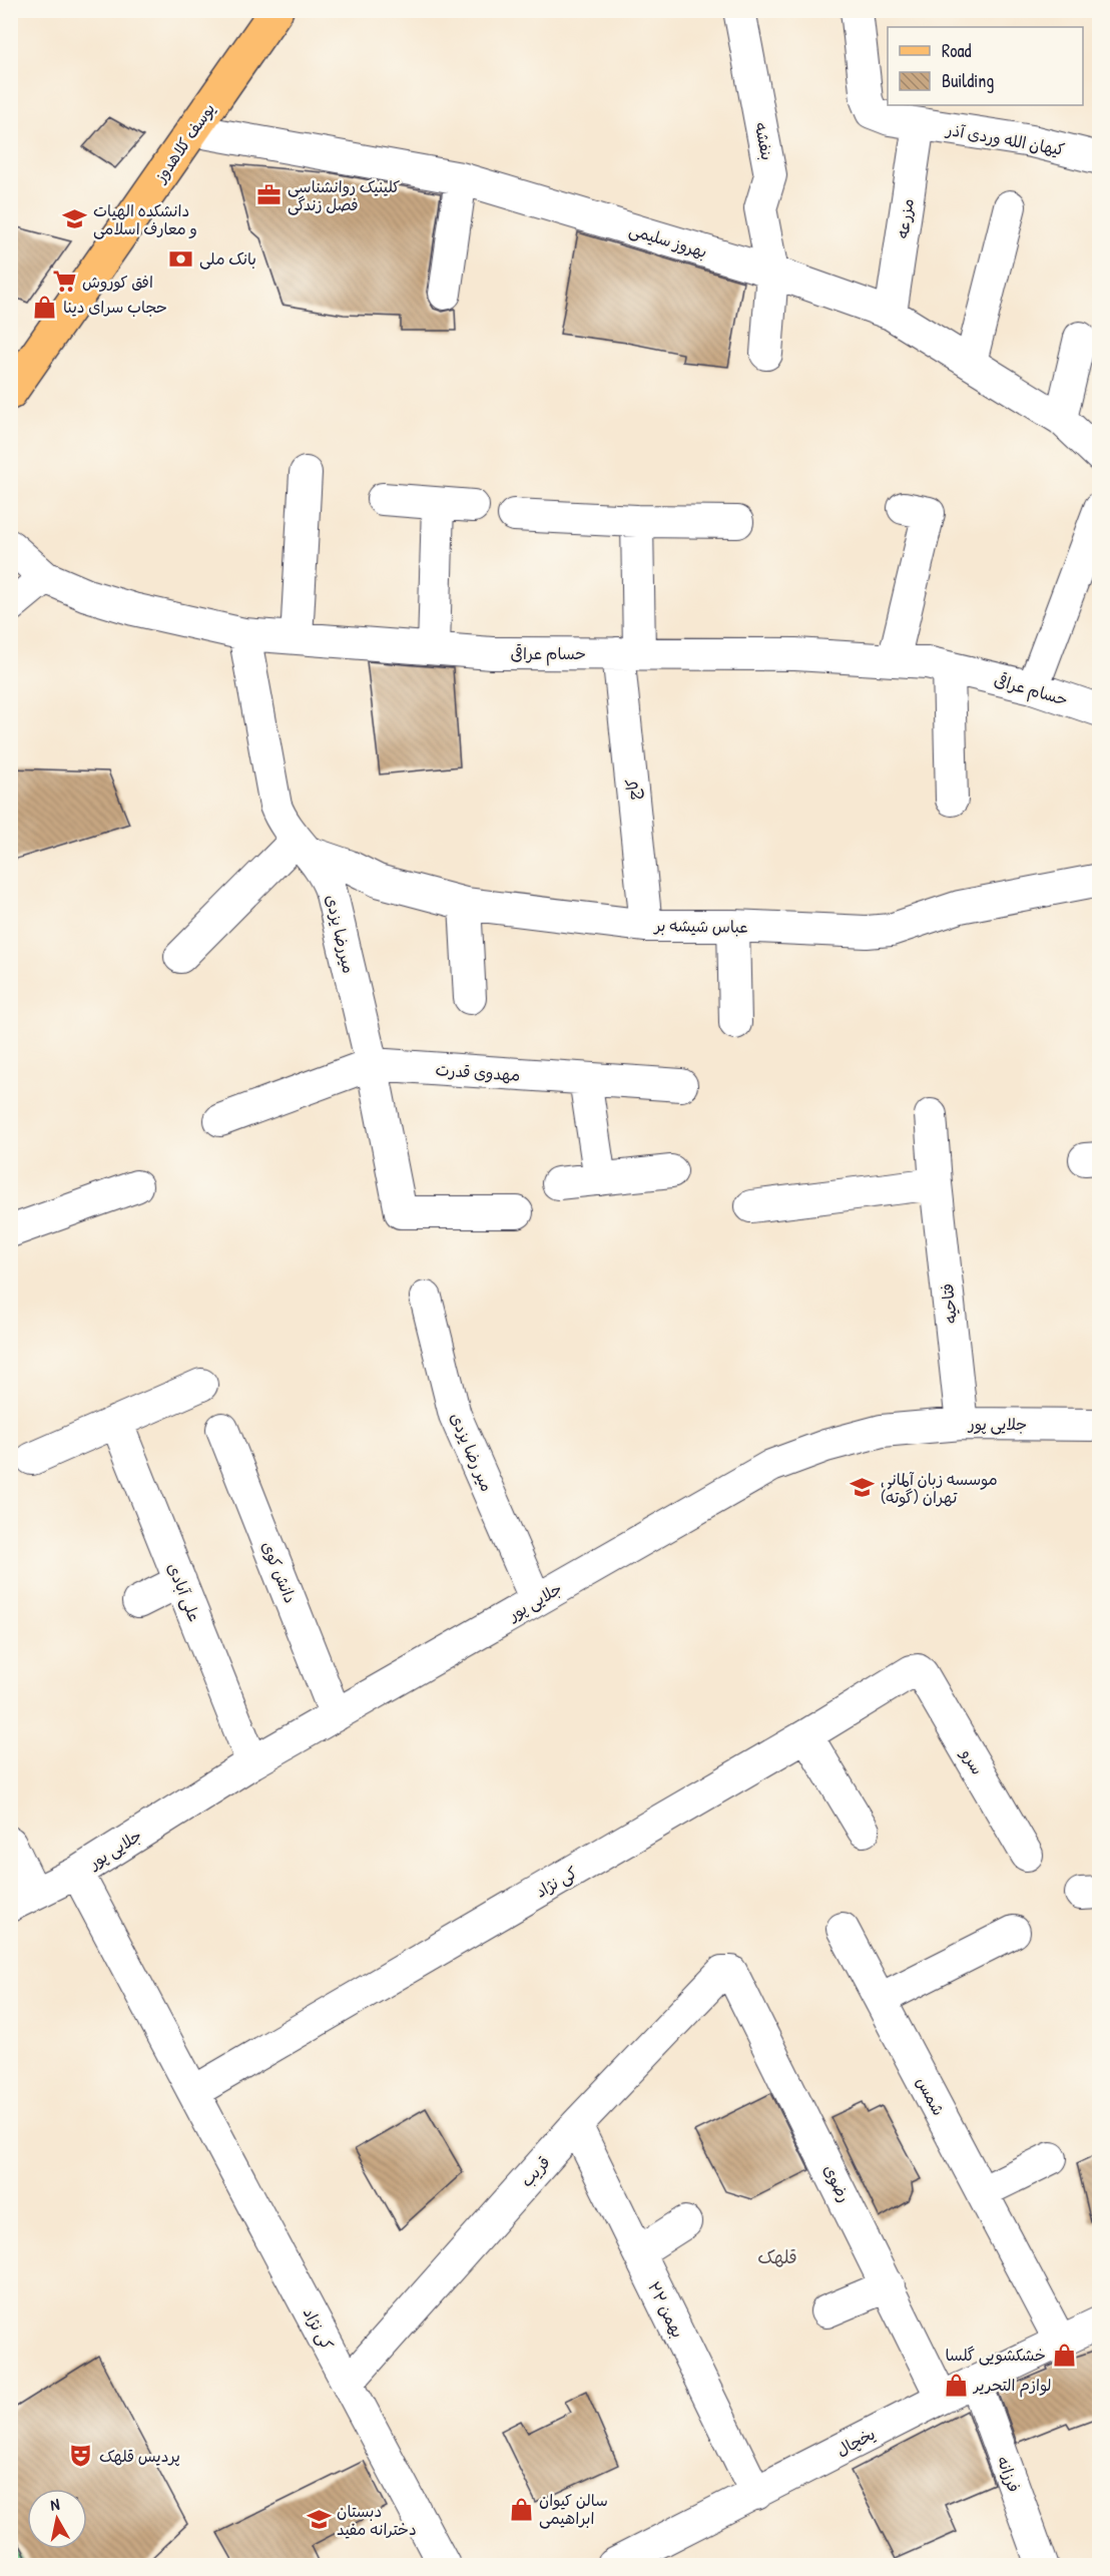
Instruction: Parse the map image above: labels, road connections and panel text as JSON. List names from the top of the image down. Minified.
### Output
{"streets":{"main road":["یوسف کلاهدوز"],"street":["کیهان الله وردی آذر","بنفشه","مزرعه","بهروز سلیمی","حسام عراقی","کاج","عباس شیشه بر","میررضا یزدی","مهدوی قدرت","فتاحیه","جلایی پور","میر رضا یزدی","دانش کوی","علی آبادی","سرو","کی نژاد","شمس","قریب","رضوی","۲۲ بهمن","یخچال","فرزانه"]},"crossings":[["کیهان الله وردی آذر","مزرعه"],["بنفشه","بهروز سلیمی"],["یوسف کلاهدوز","بهروز سلیمی"],["مزرعه","بهروز سلیمی"],["حسام عراقی","کاج"],["حسام عراقی","میررضا یزدی"],["کاج","عباس شیشه بر"],["عباس شیشه بر","میررضا یزدی"],["میررضا یزدی","مهدوی قدرت"],["فتاحیه","جلایی پور"],["جلایی پور","میر رضا یزدی"],["جلایی پور","دانش کوی"],["جلایی پور","علی آبادی"],["جلایی پور","کی نژاد"],["سرو","کی نژاد"],["کی نژاد","قریب"],["شمس","یخچال"],["قریب","رضوی"],["قریب","۲۲ بهمن"],["رضوی","یخچال"],["۲۲ بهمن","یخچال"],["یخچال","فرزانه"]],"districts":["قلهک"],"places":{"office":["کلینیک روانشناسی فصل زندگی"],"school or university":["دانشکده الهیات و معارف اسلامی","موسسه زبان آلمانی تهران (گوته)","دبستان دخترانه مفید"],"bank":["بانک ملی"],"supermarket":["افق کوروش"],"shop":["حجاب سرای دینا","خشکشویی گلسا","لوازم التحریر","سالن کیوان ابراهیمی"],"theatre":["پردیس قلهک"]},"legend":["Road","Building"],"north":"top"}
